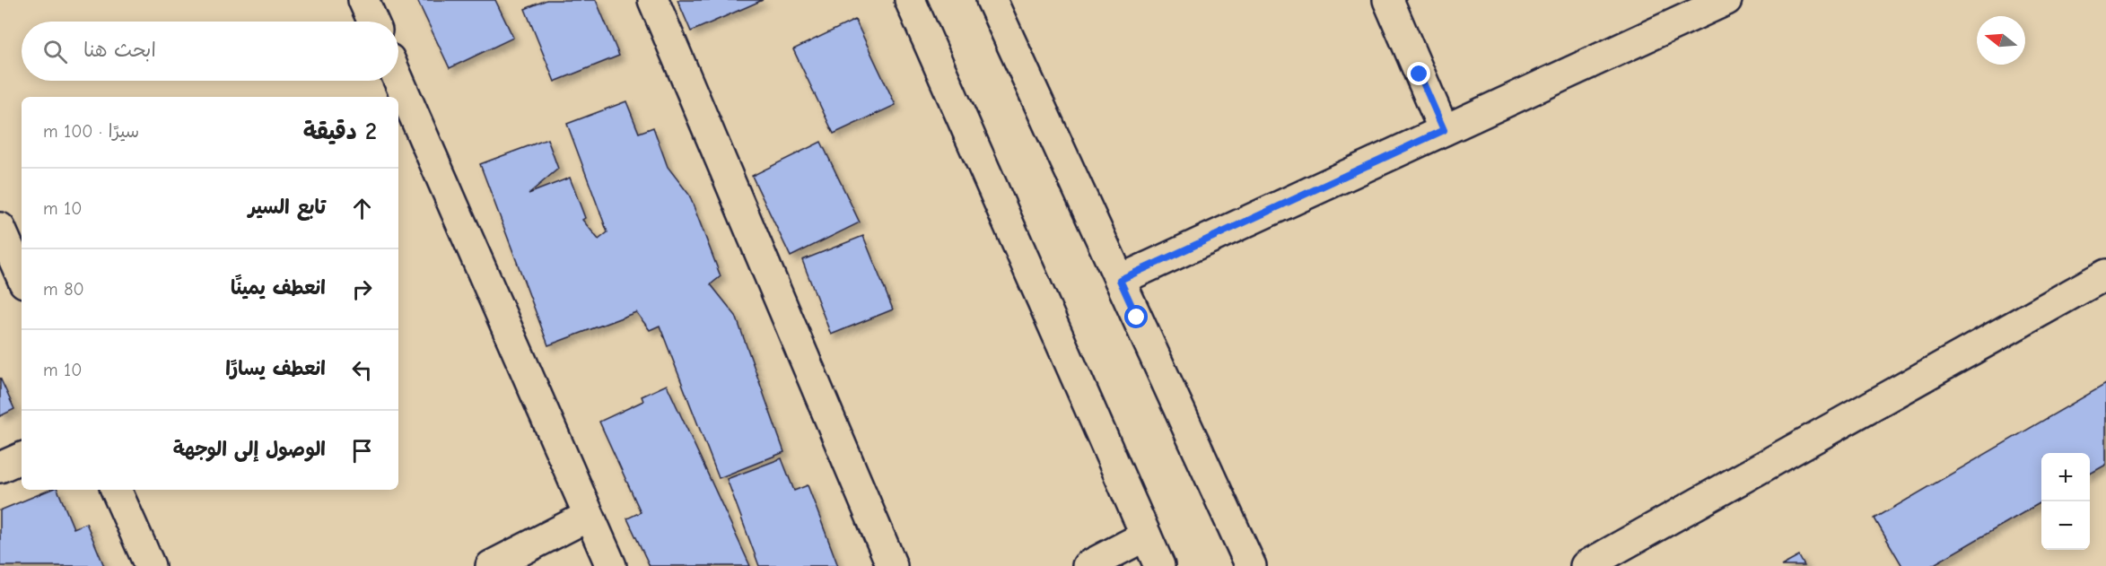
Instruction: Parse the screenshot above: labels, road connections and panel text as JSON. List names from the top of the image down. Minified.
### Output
{"north":"left","page":{"search":"ابحث هنا","heading":["2 دقيقة","سيرًا · 100 m"],"list":[["تابع السير","10 m"],["انعطف يمينًا","80 m"],["انعطف يسارًا","10 m"],"الوصول إلى الوجهة"],"map_buttons":["+","−"]}}
